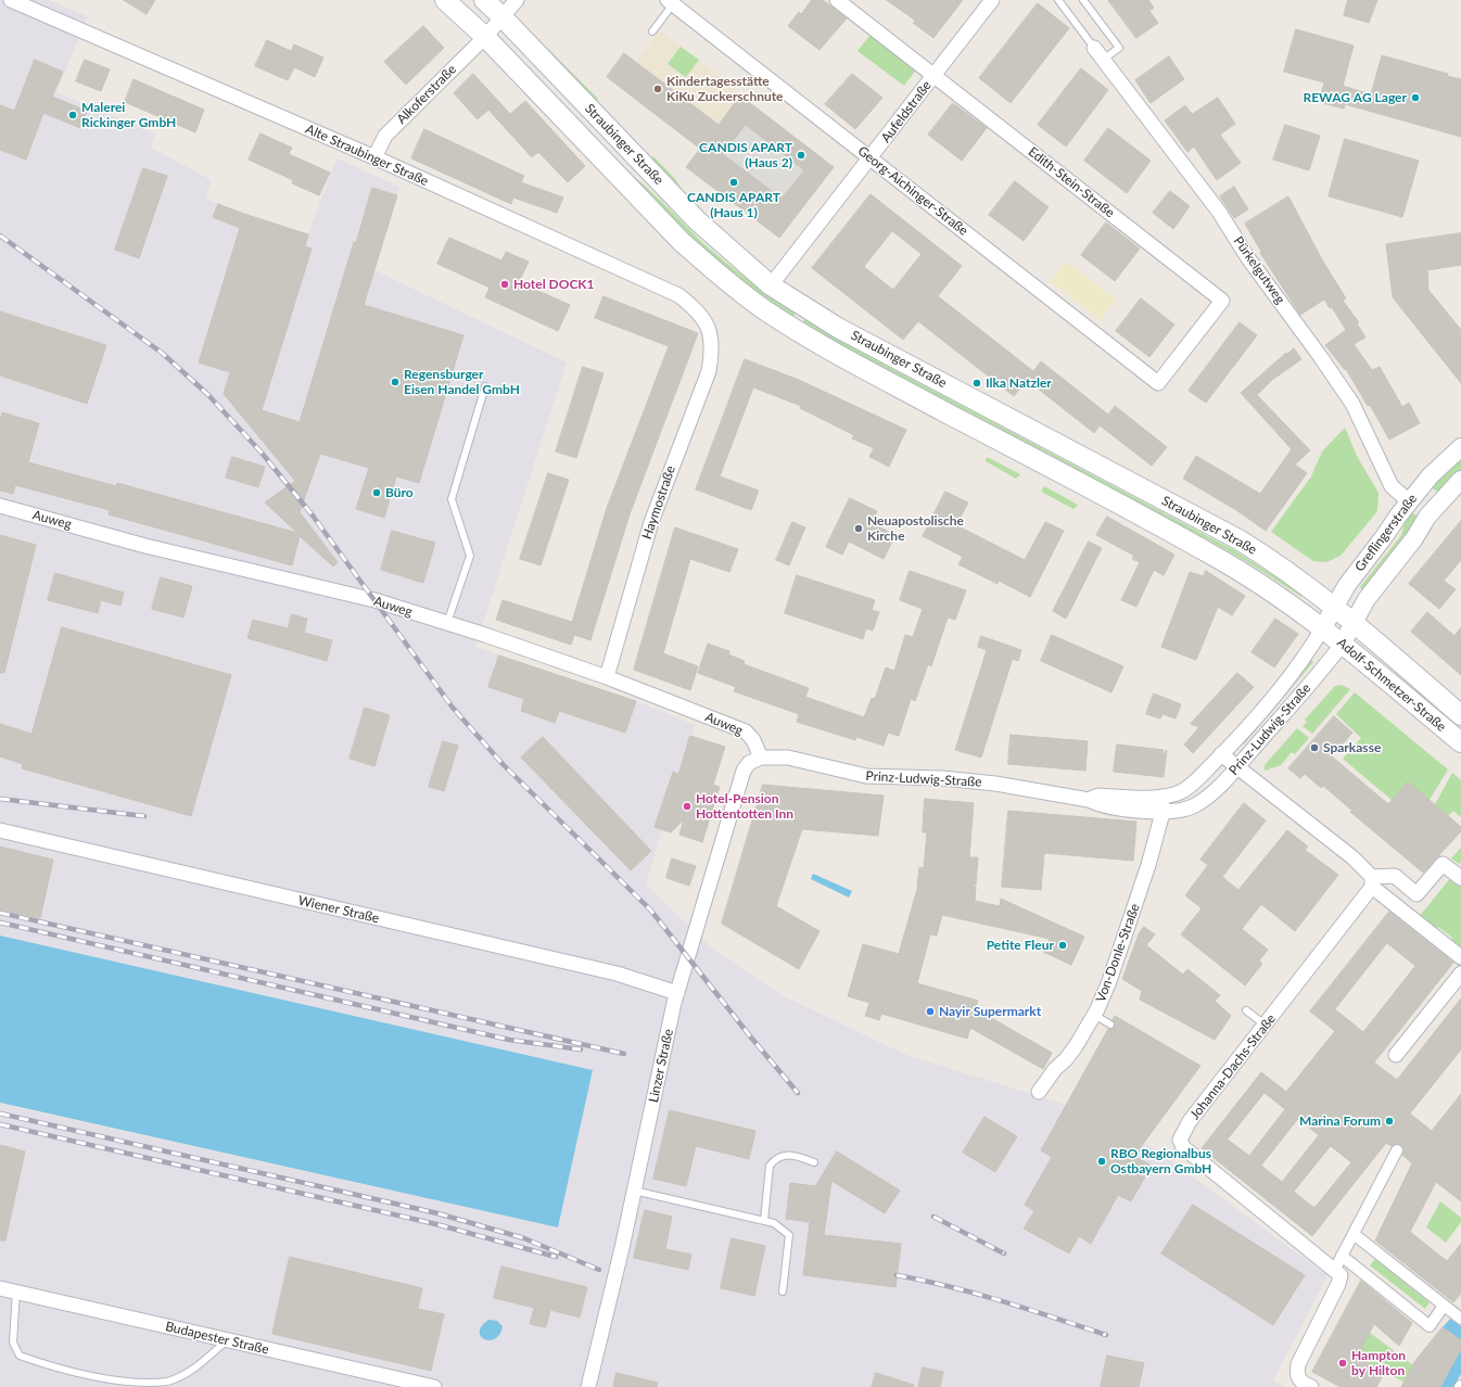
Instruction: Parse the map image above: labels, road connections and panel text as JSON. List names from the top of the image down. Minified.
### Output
{"streets":{"main road":["Straubinger Straße","Adolf-Schmetzer-Straße"],"street":["Alkoferstraße","Aufeldstraße","Alte Straubinger Straße","Edith-Stein-Straße","Georg-Aichinger-Straße","Pürkelgutweg","Haymostraße","Auweg","Greflingerstraße","Prinz-Ludwig-Straße","Wiener Straße","Von-Donle-Straße","Linzer Straße","Johanna-Dachs-Straße","Budapester Straße"]},"crossings":[["Alkoferstraße","Straubinger Straße"],["Alkoferstraße","Alte Straubinger Straße"],["Aufeldstraße","Straubinger Straße"],["Aufeldstraße","Edith-Stein-Straße"],["Aufeldstraße","Georg-Aichinger-Straße"],["Straubinger Straße","Greflingerstraße"],["Straubinger Straße","Adolf-Schmetzer-Straße"],["Straubinger Straße","Prinz-Ludwig-Straße"],["Alte Straubinger Straße","Haymostraße"],["Edith-Stein-Straße","Georg-Aichinger-Straße"],["Pürkelgutweg","Greflingerstraße"],["Haymostraße","Auweg"],["Auweg","Prinz-Ludwig-Straße"],["Auweg","Linzer Straße"],["Greflingerstraße","Adolf-Schmetzer-Straße"],["Greflingerstraße","Prinz-Ludwig-Straße"],["Adolf-Schmetzer-Straße","Prinz-Ludwig-Straße"],["Prinz-Ludwig-Straße","Von-Donle-Straße"],["Prinz-Ludwig-Straße","Linzer Straße"],["Wiener Straße","Linzer Straße"]],"places":["Kindertagesstätte KiKu Zuckerschnute","REWAG AG Lager","Malerei Rickinger GmbH","CANDIS APART (Haus 2)","CANDIS APART (Haus 1)","Hotel DOCK1","Regensburger Eisen Handel GmbH","Ilka Natzler","Büro","Neuapostolische Kirche","Sparkasse","Hotel-Pension Hottentotten Inn","Petite Fleur","Nayir Supermarkt","Marina Forum","RBO Regionalbus Ostbayern GmbH","Hampton by Hilton"]}
